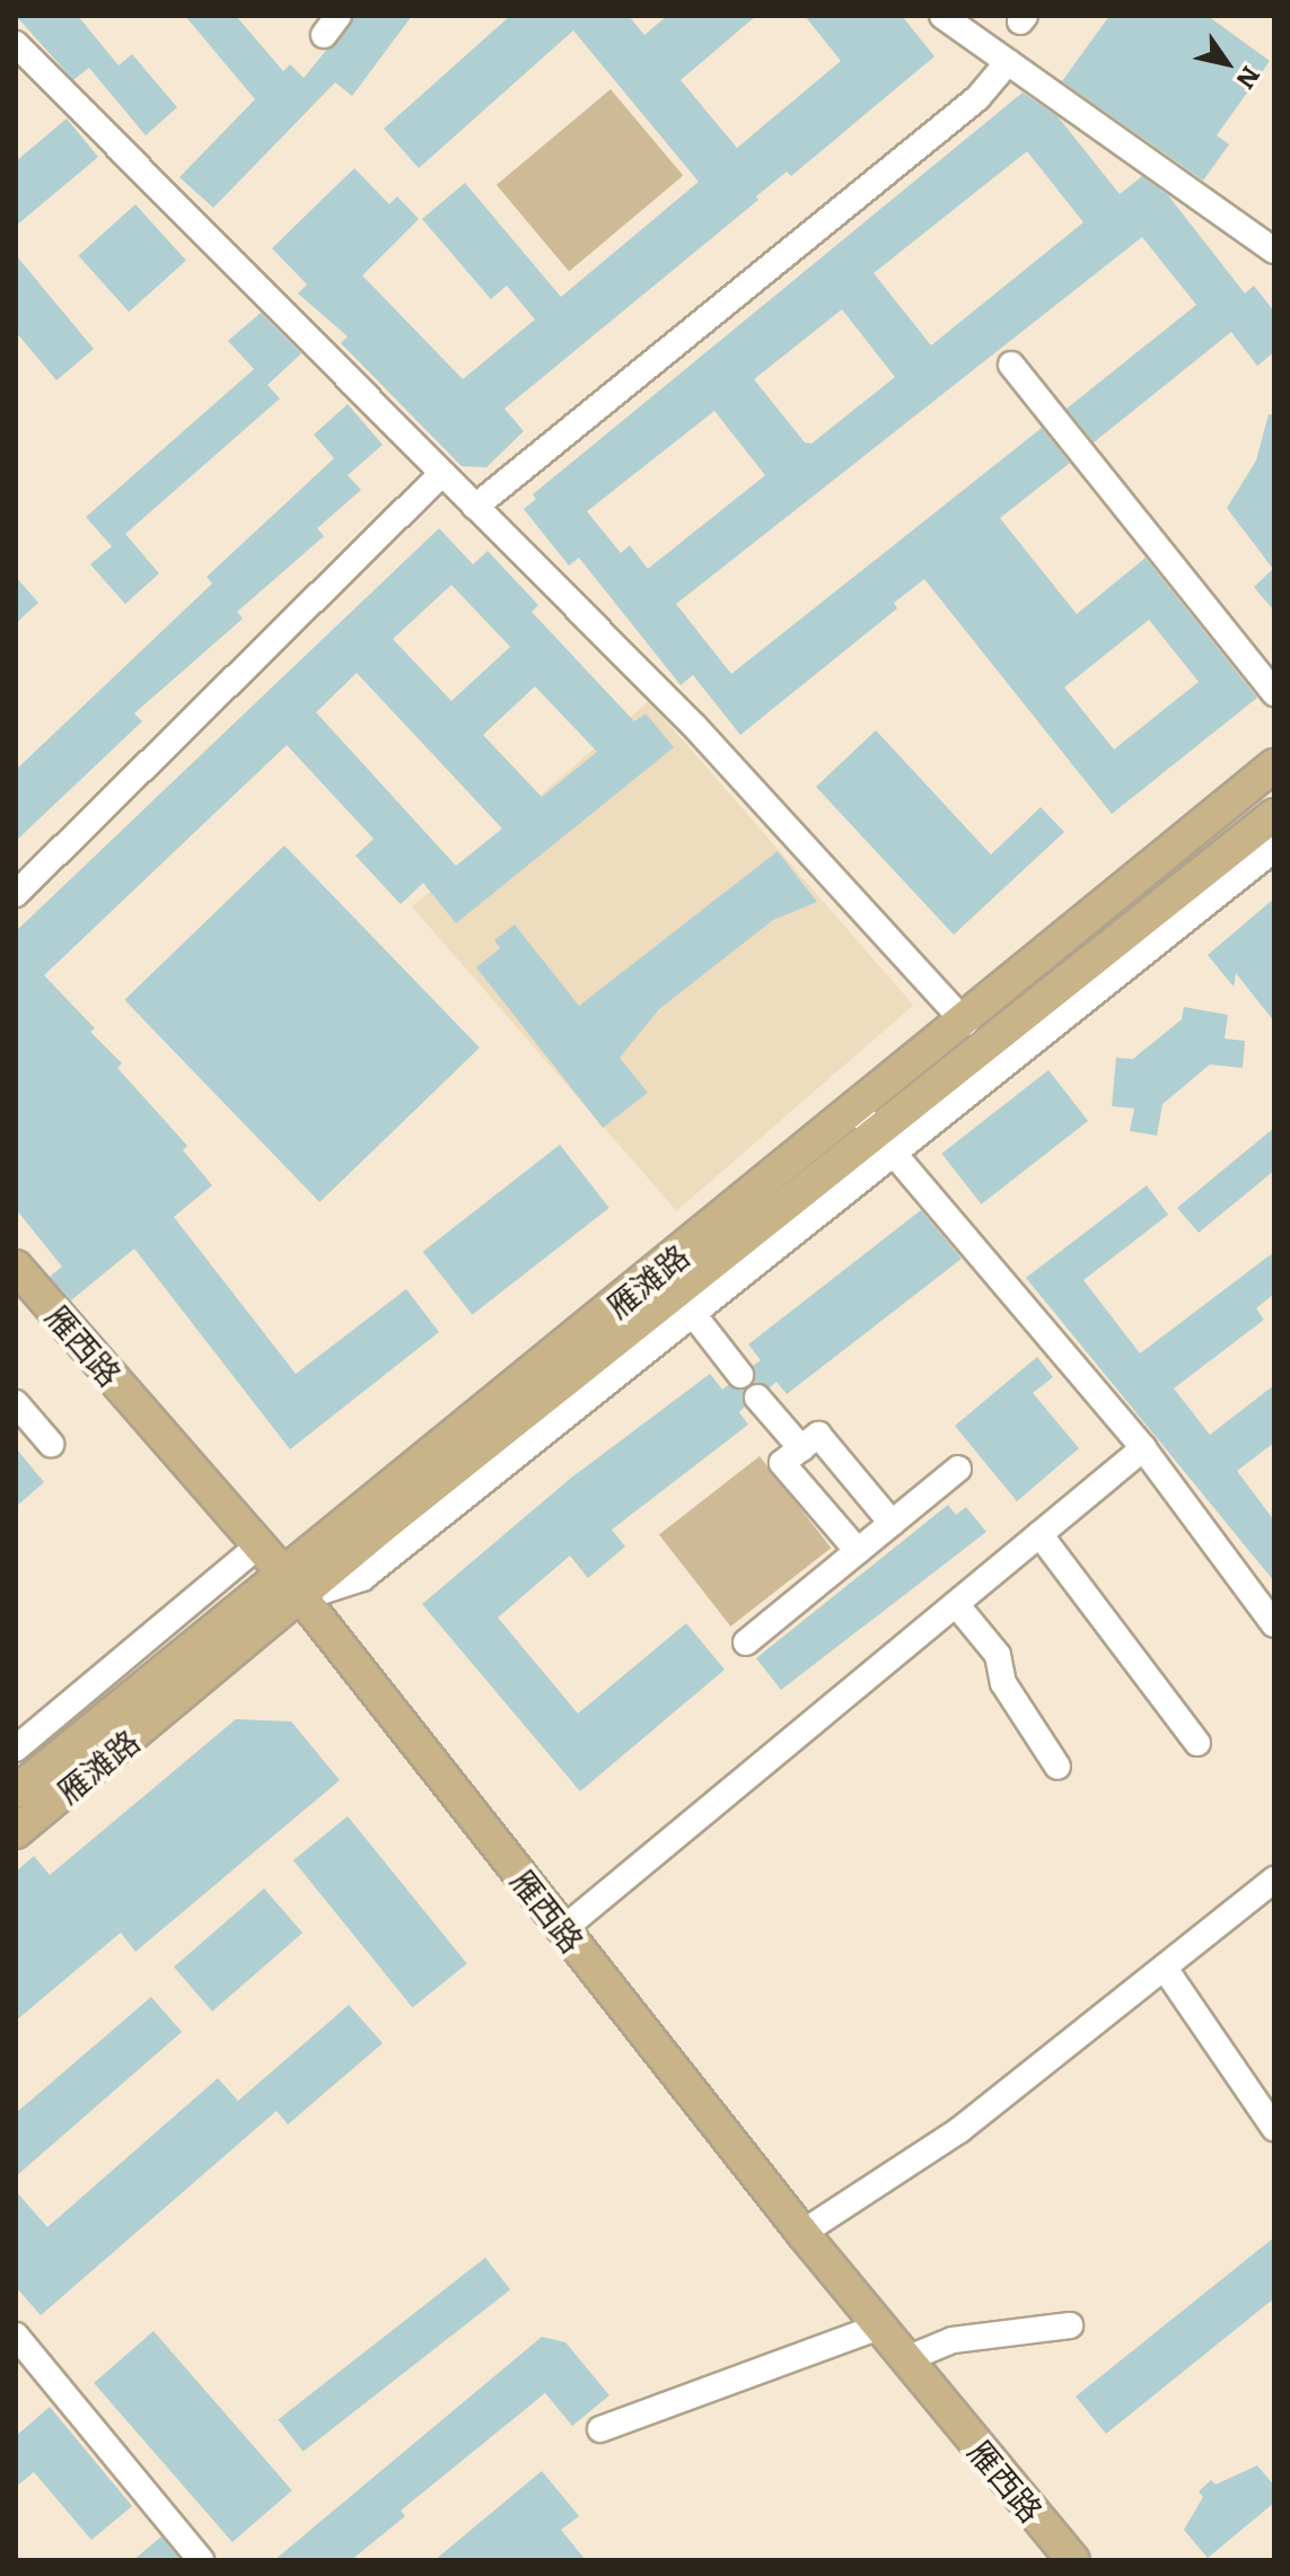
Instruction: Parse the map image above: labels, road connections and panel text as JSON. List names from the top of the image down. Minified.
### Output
{"streets":{"main road":["雁滩路","雁西路"]},"crossings":[["雁滩路","雁西路"]],"north":"bottom right"}
